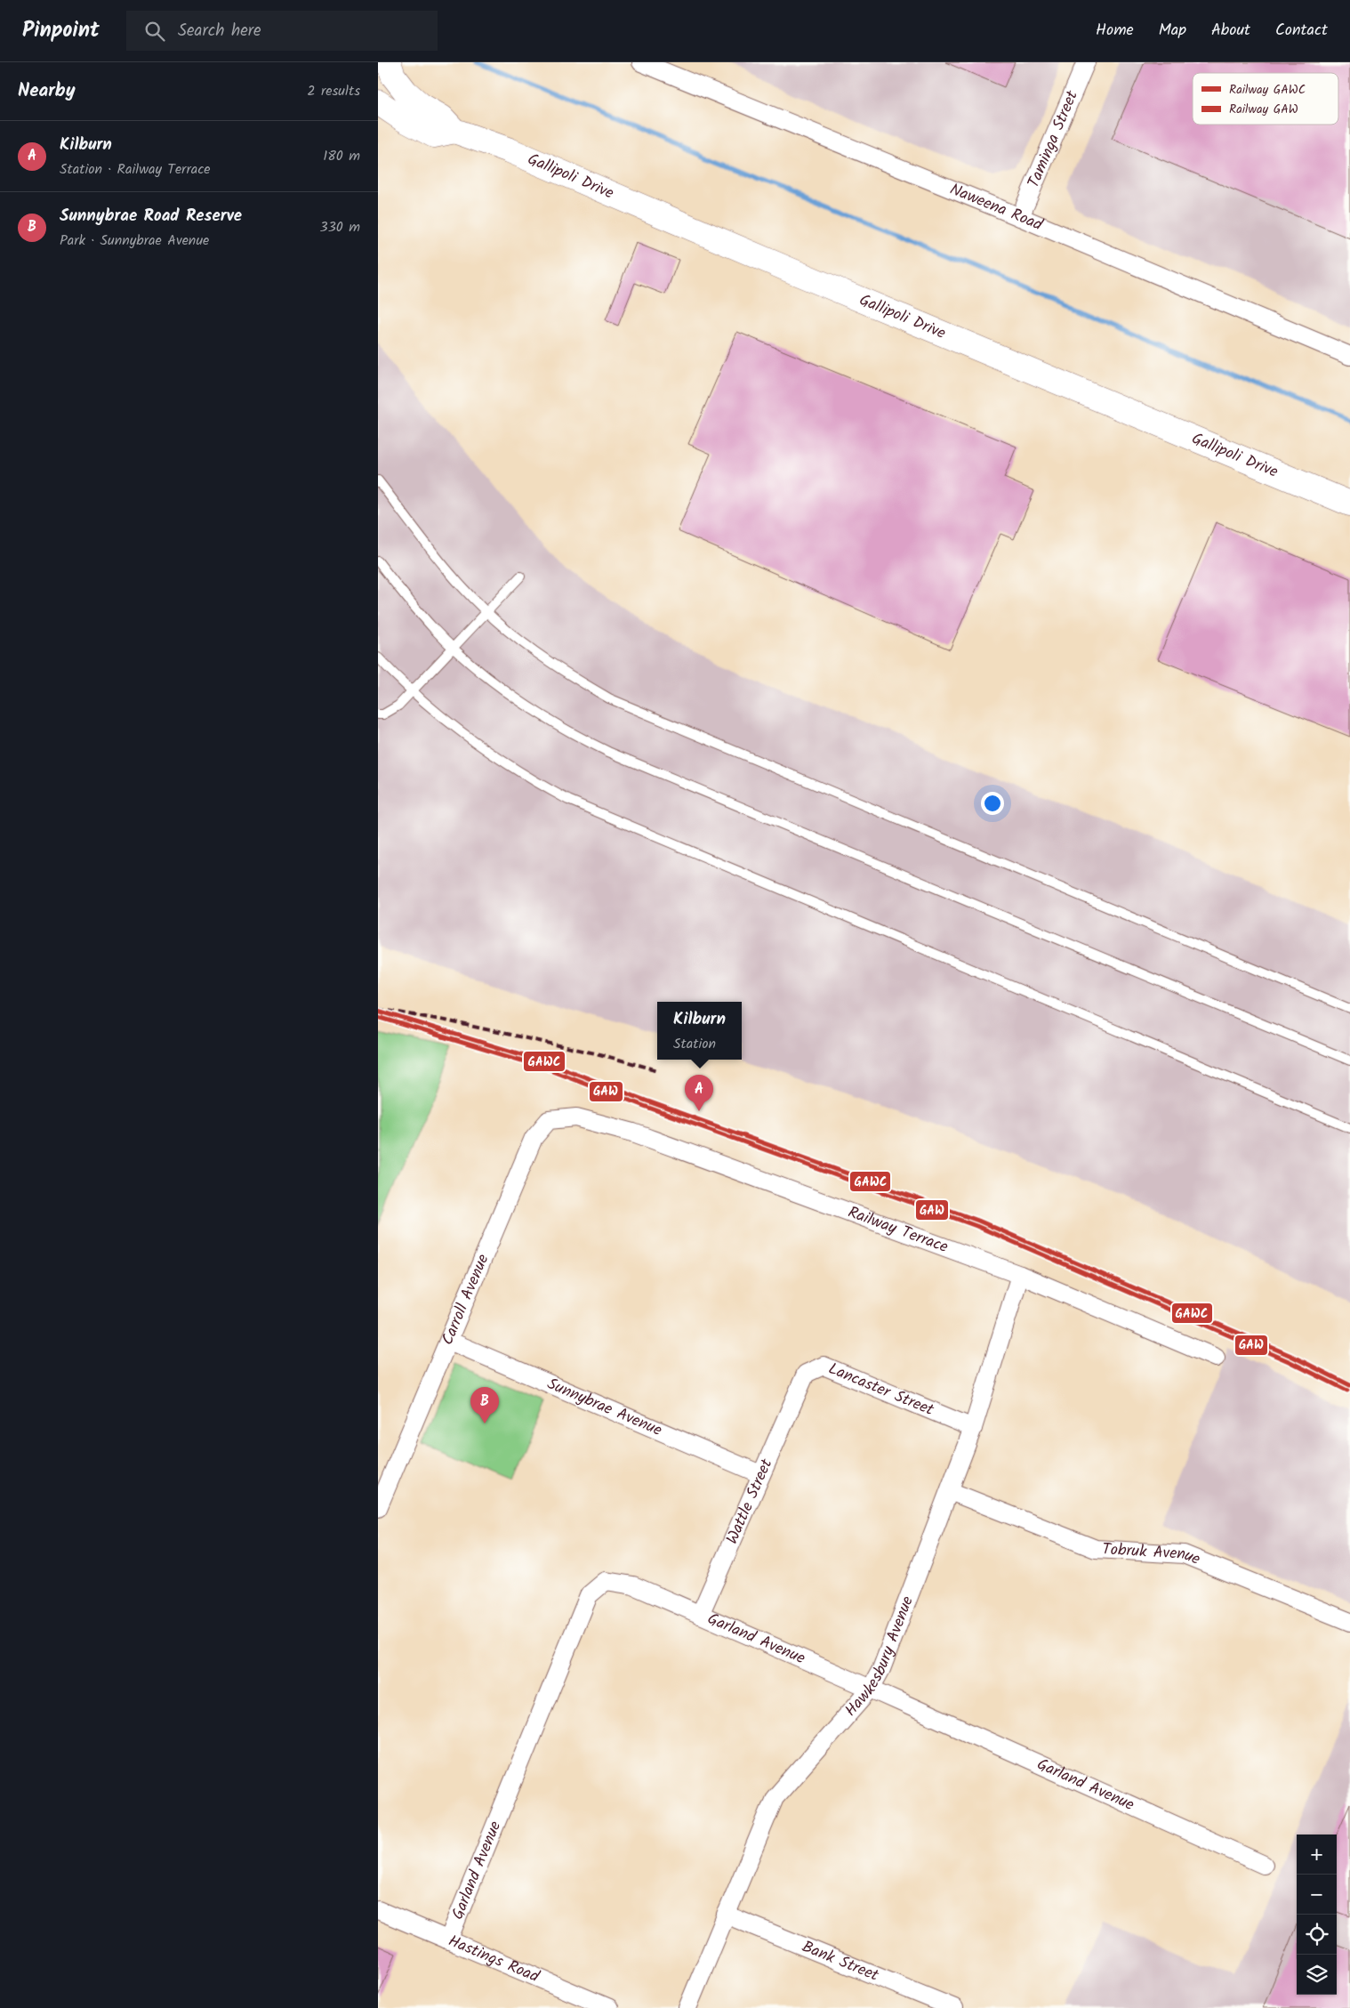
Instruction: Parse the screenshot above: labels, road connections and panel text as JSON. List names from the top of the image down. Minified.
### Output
{"streets":{"street":["Taminga Street","Gallipoli Drive","Naweena Road","Railway Terrace","Carroll Avenue","Lancaster Street","Sunnybrae Avenue","Wattle Street","Tobruk Avenue","Garland Avenue","Hawkesbury Avenue","Hastings Road","Bank Street"]},"crossings":[["Taminga Street","Naweena Road"],["Railway Terrace","Carroll Avenue"],["Railway Terrace","Hawkesbury Avenue"],["Carroll Avenue","Sunnybrae Avenue"],["Lancaster Street","Wattle Street"],["Lancaster Street","Hawkesbury Avenue"],["Sunnybrae Avenue","Wattle Street"],["Wattle Street","Garland Avenue"],["Tobruk Avenue","Hawkesbury Avenue"],["Garland Avenue","Hawkesbury Avenue"],["Garland Avenue","Hastings Road"],["Hawkesbury Avenue","Bank Street"]],"lines":["rail line GAWC","rail line GAW"],"legend":["Railway GAWC","Railway GAW"],"page":{"header":"Pinpoint","search":"Search here","nav":["Home","Map","About","Contact"],"heading":["Nearby","2 results"],"list":[{"mark":"A","name":"Kilburn","note":"Station · Railway Terrace","value":"180 m"},{"mark":"B","name":"Sunnybrae Road Reserve","note":"Park · Sunnybrae Avenue","value":"330 m"}],"popup":["Kilburn","Station"],"pins":["A","B"],"map_buttons":["+","−"]}}
